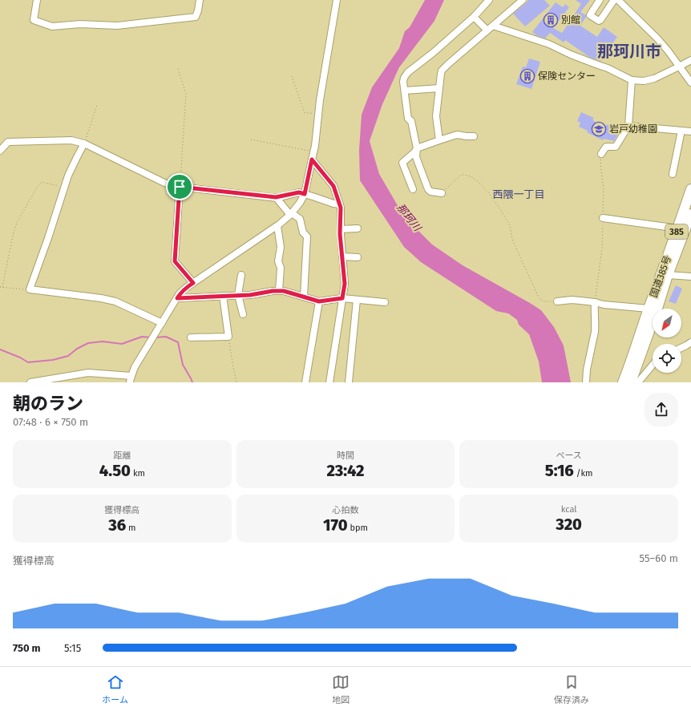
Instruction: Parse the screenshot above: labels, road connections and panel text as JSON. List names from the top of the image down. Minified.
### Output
{"streets":{"highway":["385","国道385号"]},"districts":["那珂川市","西隈一丁目"],"water":["那珂川"],"places":{"building":["別館","保険センター"],"school or university":["岩戸幼稚園"]},"north":"bottom left","page":{"heading":["朝のラン","07:48 · 6 × 750 m"],"stats":[["距離","4.50 km"],["時間","23:42"],["ペース","5:16 /km"],["獲得標高","36 m"],["心拍数","170 bpm"],["kcal","320"]],"chart":["獲得標高","55–60 m"],"list":[{"name":"750 m","note":"5:15"}],"tabs":["ホーム","地図","保存済み"]}}
